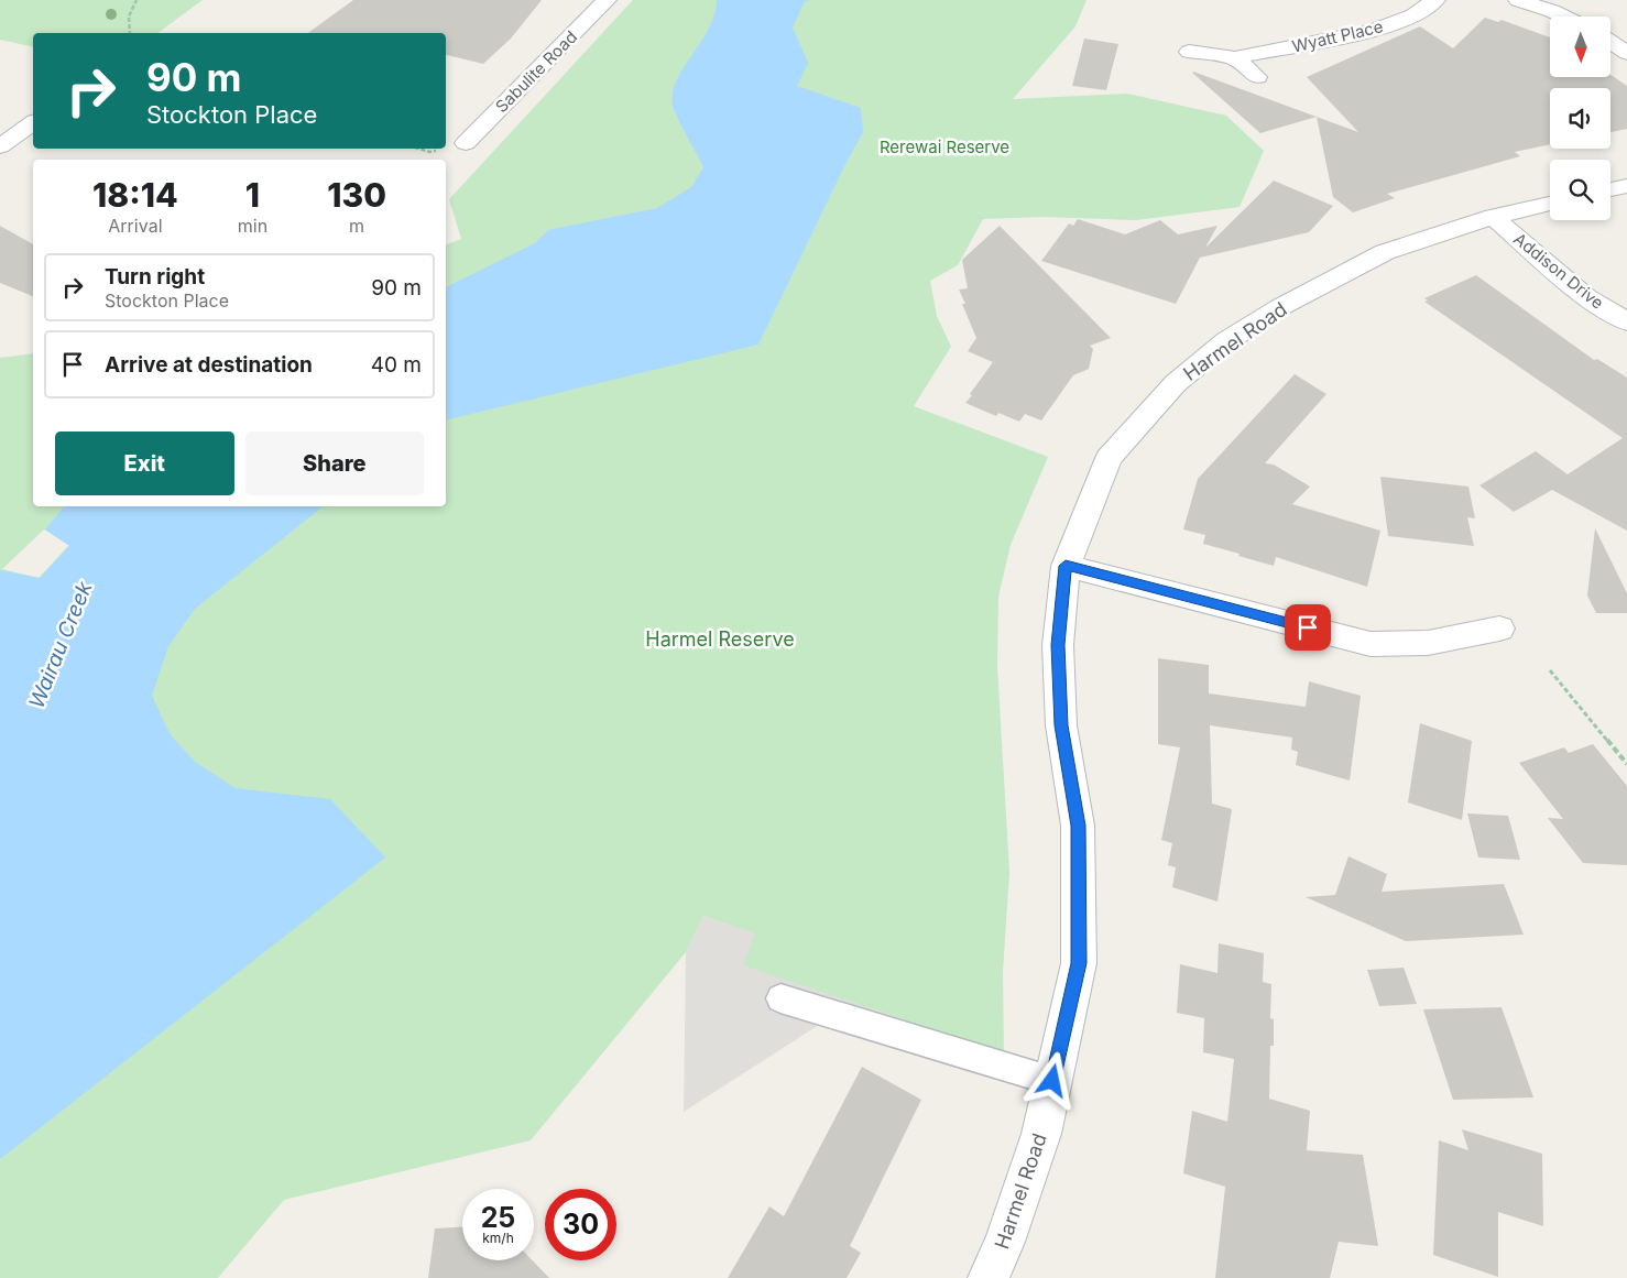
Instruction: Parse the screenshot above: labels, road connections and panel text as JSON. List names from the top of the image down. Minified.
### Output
{"streets":{"street":["Wyatt Place","Sabulite Road","Addison Drive","Harmel Road"]},"crossings":[["Addison Drive","Harmel Road"]],"water":["Wairau Creek"],"parks":["Rerewai Reserve","Harmel Reserve"],"north":"bottom","page":{"turn":["90 m","Stockton Place"],"eta":["18:14","Arrival","1","min","130","m"],"list":[{"name":"Turn right","note":"Stockton Place","value":"90 m"},{"name":"Arrive at destination","value":"40 m"}],"buttons":["Exit","Share"],"speed":"25 km/h","limit":"30"}}
